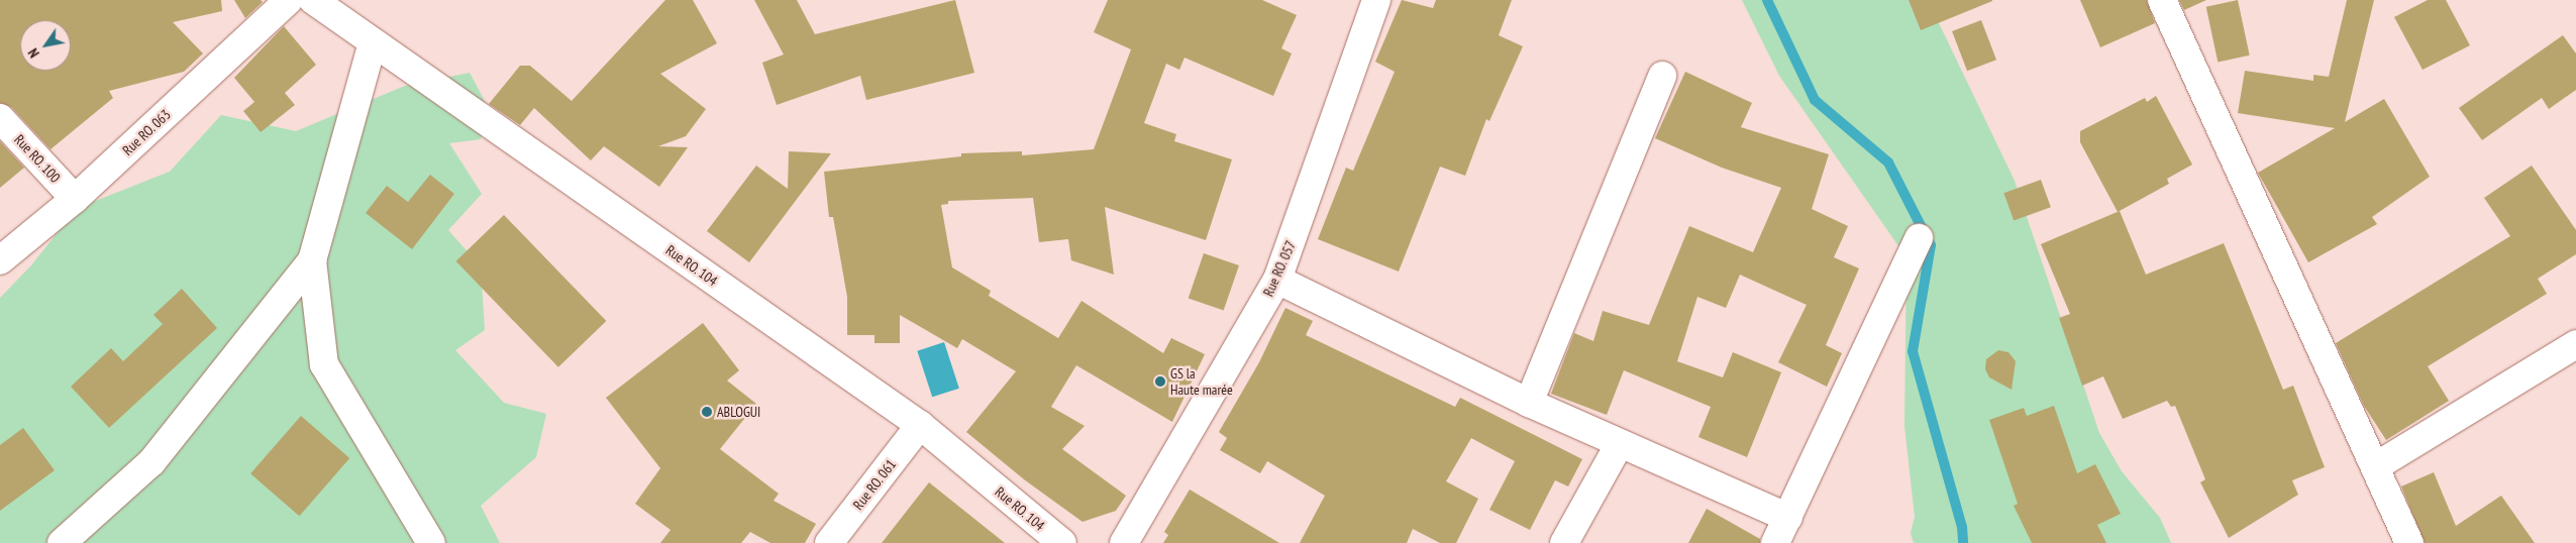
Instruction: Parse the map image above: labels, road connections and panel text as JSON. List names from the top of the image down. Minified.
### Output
{"streets":{"street":["Rue RO. 063","Rue RO. 100","Rue RO. 104","Rue RO. 057","Rue RO. 061"]},"crossings":[["Rue RO. 063","Rue RO. 100"],["Rue RO. 104","Rue RO. 061"]],"places":["GS la Haute marée","ABLOGUI"],"north":"bottom left"}
